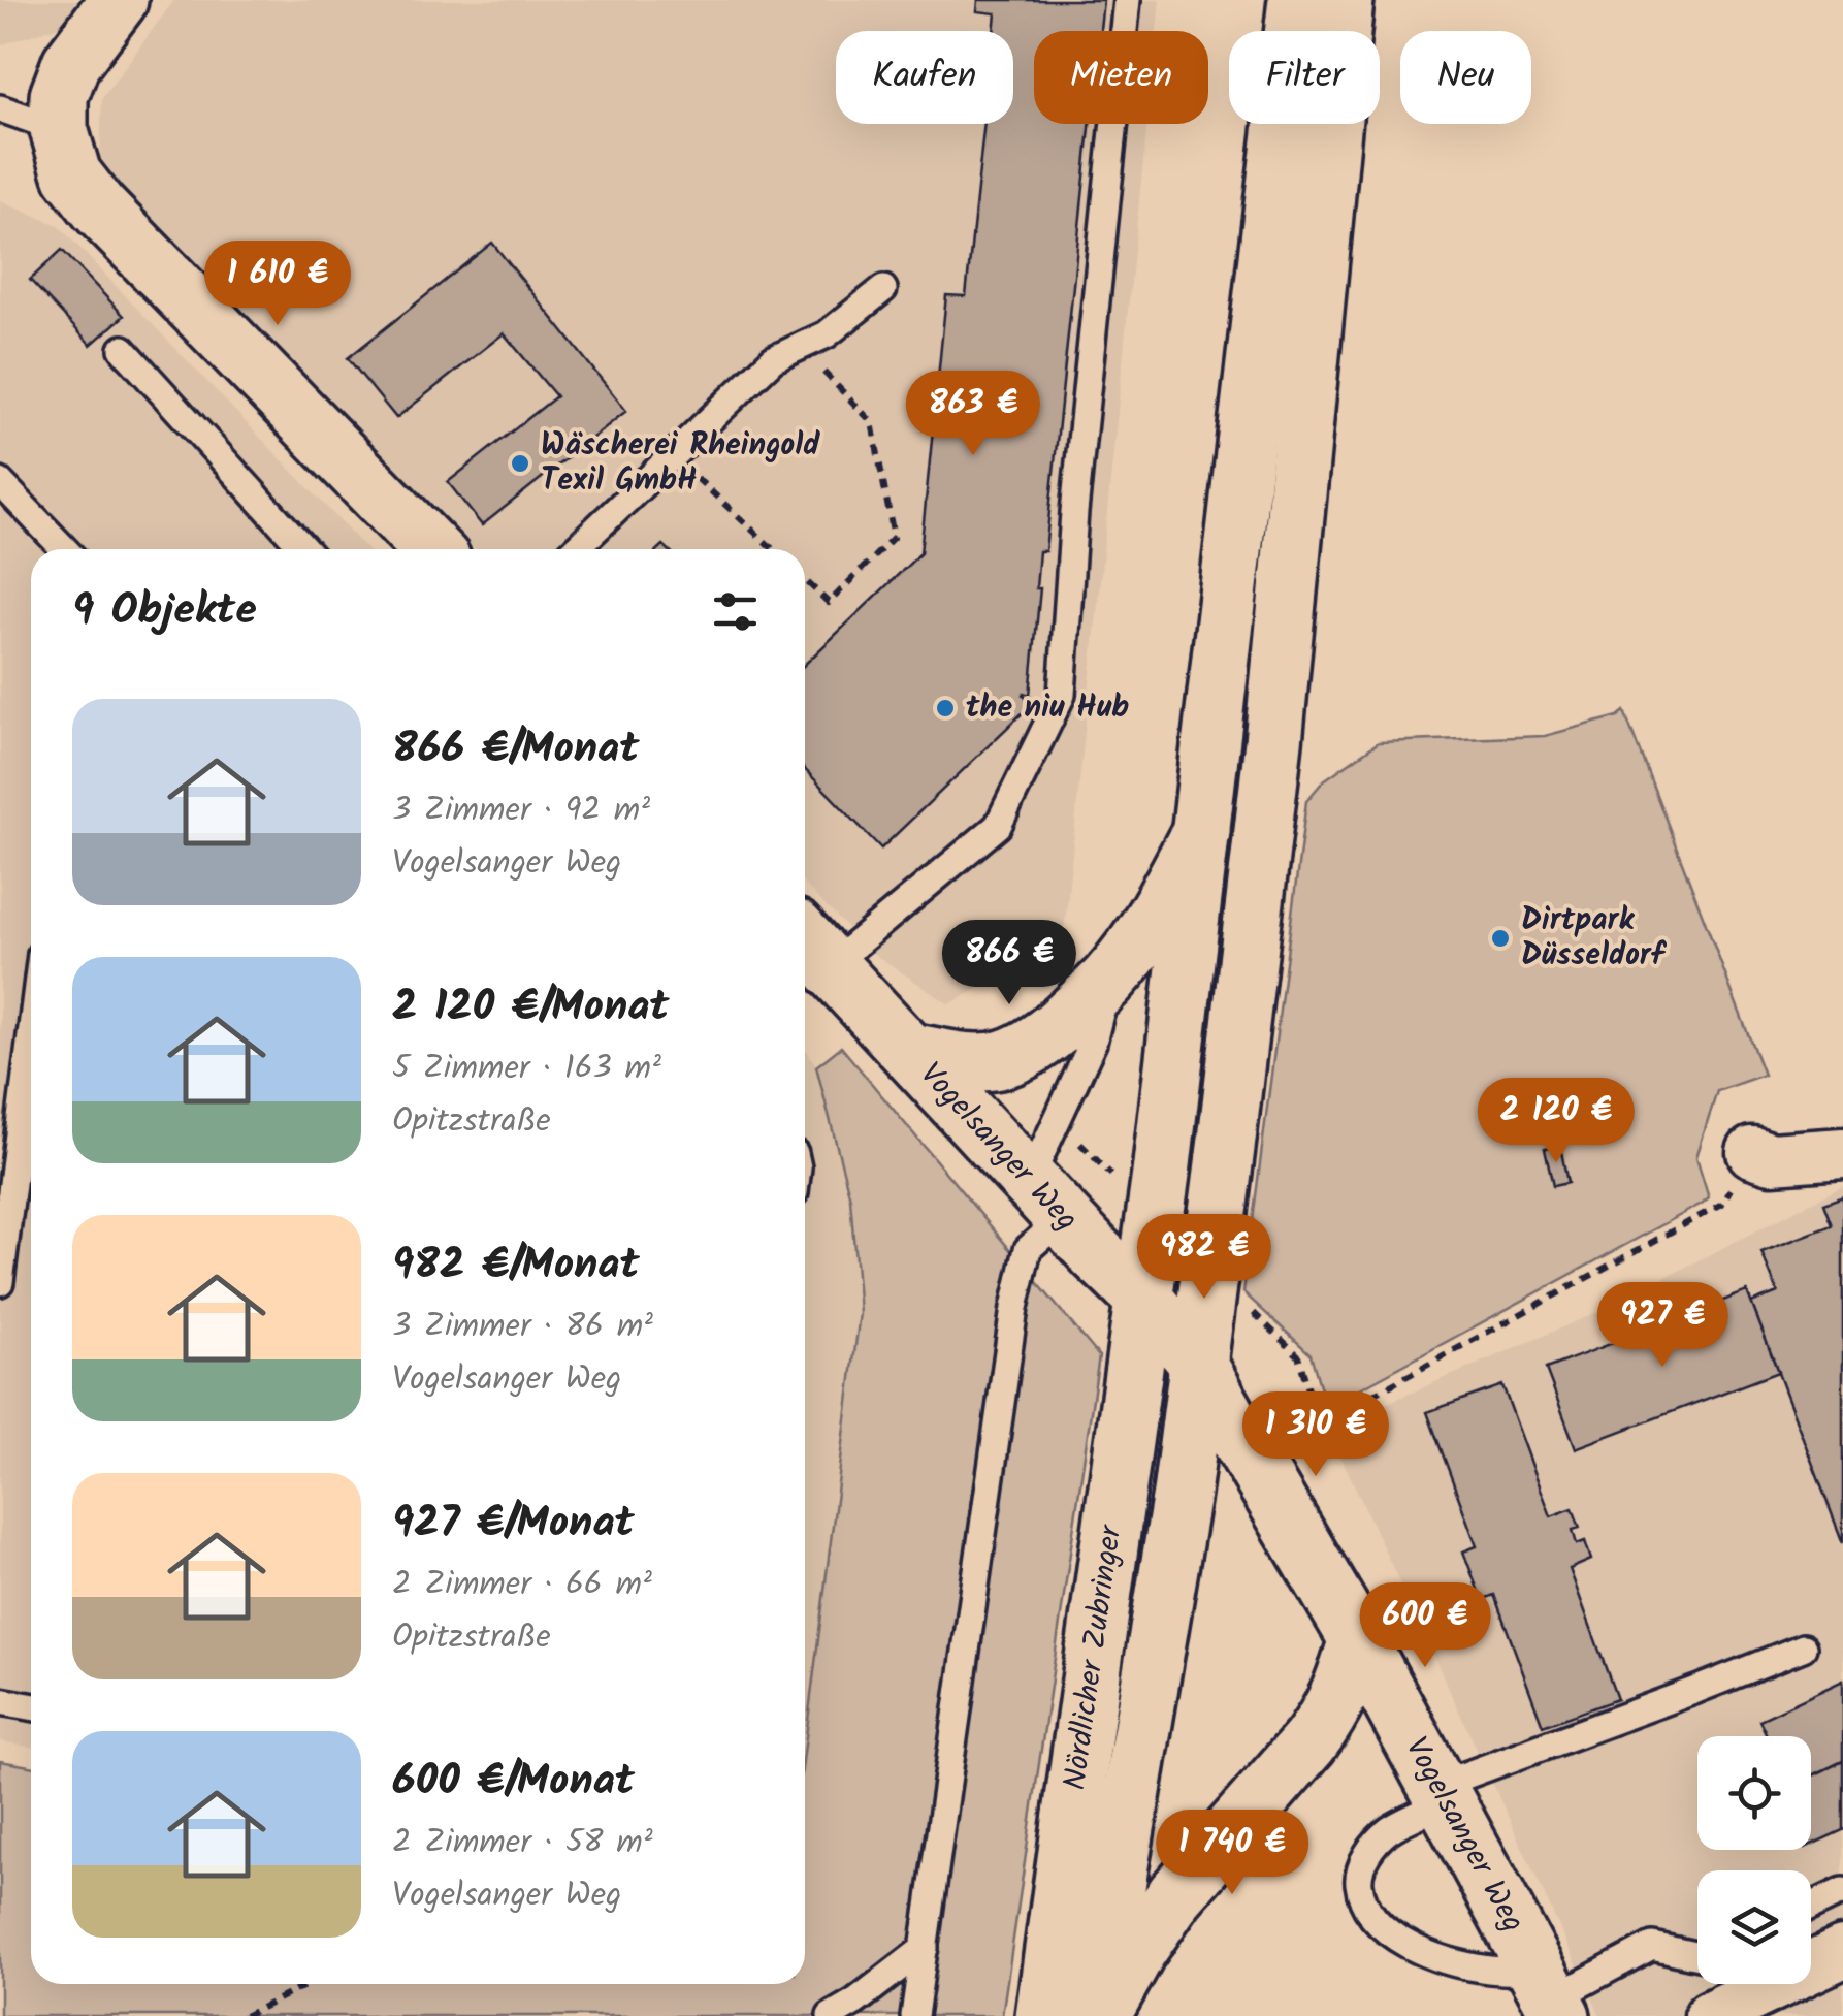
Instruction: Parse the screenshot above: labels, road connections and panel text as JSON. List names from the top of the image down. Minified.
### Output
{"streets":{"main road":["Vogelsanger Weg","Nördlicher Zubringer"]},"crossings":[["Vogelsanger Weg","Nördlicher Zubringer"]],"places":["Wäscherei Rheingold Texil GmbH","the niu Hub","Dirtpark Düsseldorf"],"page":{"chip":["Kaufen","Mieten","Filter","Neu"],"price":["1 610 €","863 €","866 €","2 120 €","982 €","927 €","1 310 €","600 €","1 740 €"],"heading":"9 Objekte","list":[{"name":"866 €/Monat","note":"3 Zimmer · 92 m² · Vogelsanger Weg"},{"name":"2 120 €/Monat","note":"5 Zimmer · 163 m² · Opitzstraße"},{"name":"982 €/Monat","note":"3 Zimmer · 86 m² · Vogelsanger Weg"},{"name":"927 €/Monat","note":"2 Zimmer · 66 m² · Opitzstraße"},{"name":"600 €/Monat","note":"2 Zimmer · 58 m² · Vogelsanger Weg"}]}}
